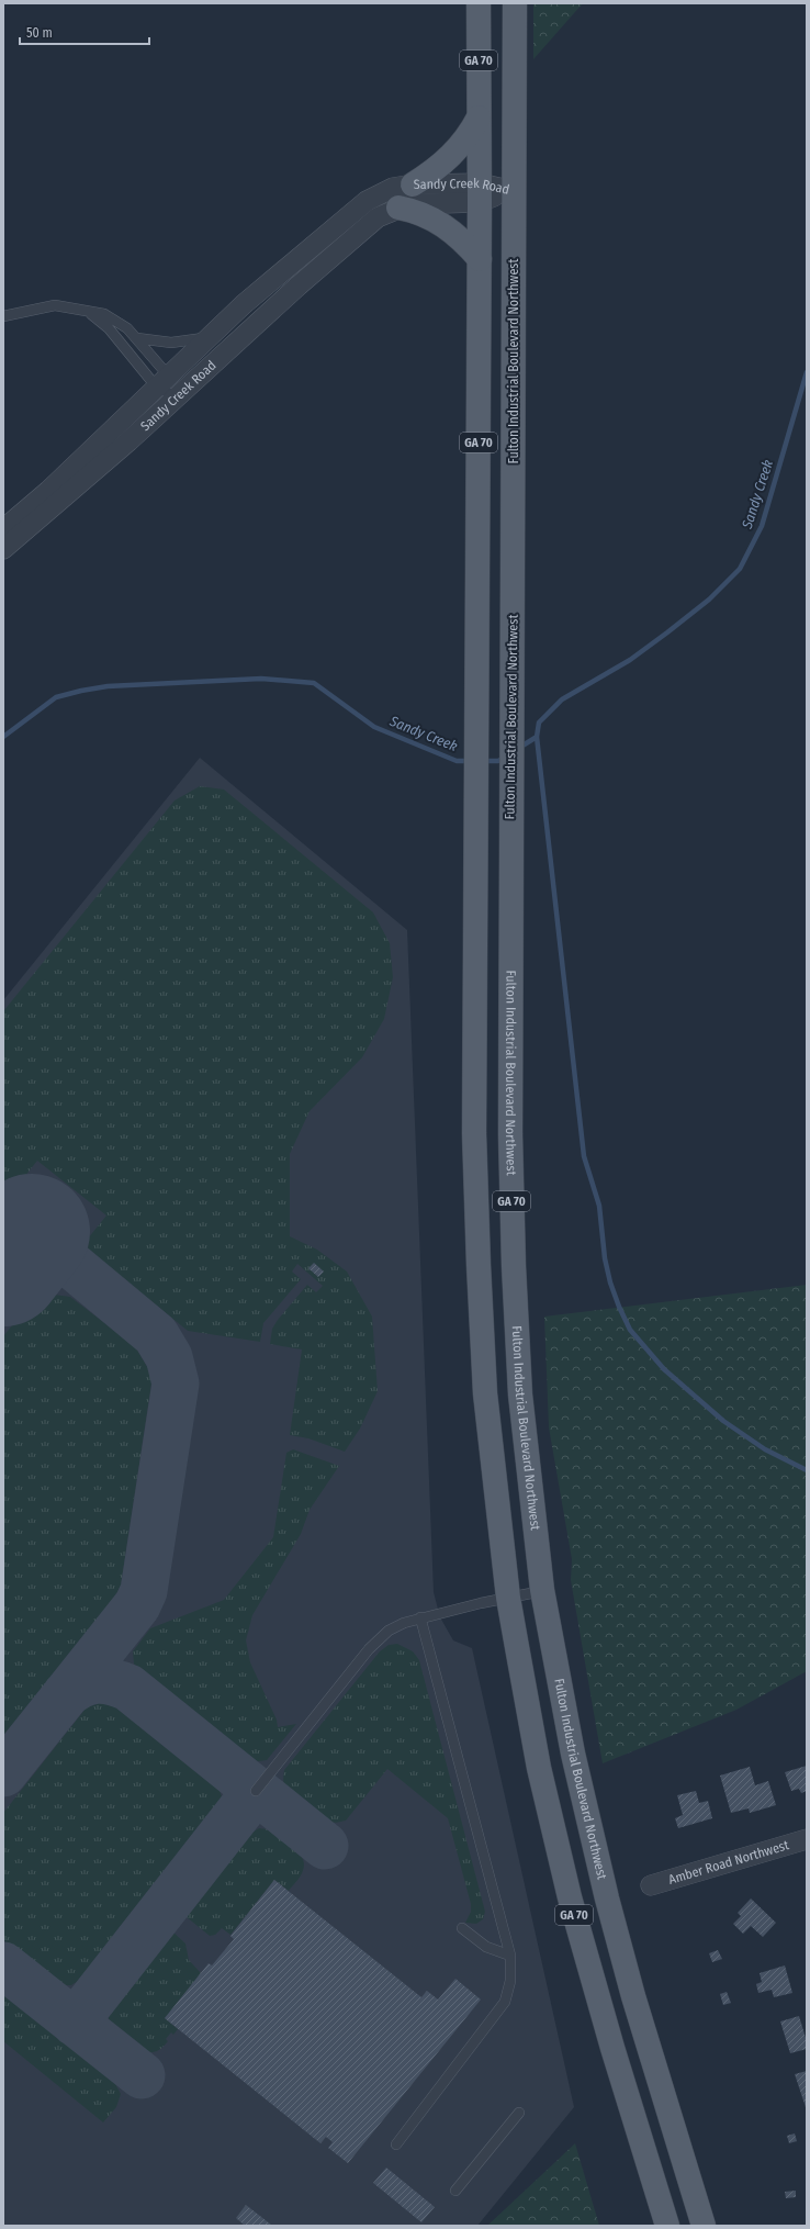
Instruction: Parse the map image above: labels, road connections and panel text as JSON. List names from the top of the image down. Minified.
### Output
{"streets":{"main road":["GA 70","Fulton Industrial Boulevard Northwest"],"street":["Sandy Creek Road","Amber Road Northwest"]},"crossings":[["GA 70","Sandy Creek Road"],["Sandy Creek Road","Fulton Industrial Boulevard Northwest"]],"water":["Sandy Creek"],"scale_bar":"50 m"}
